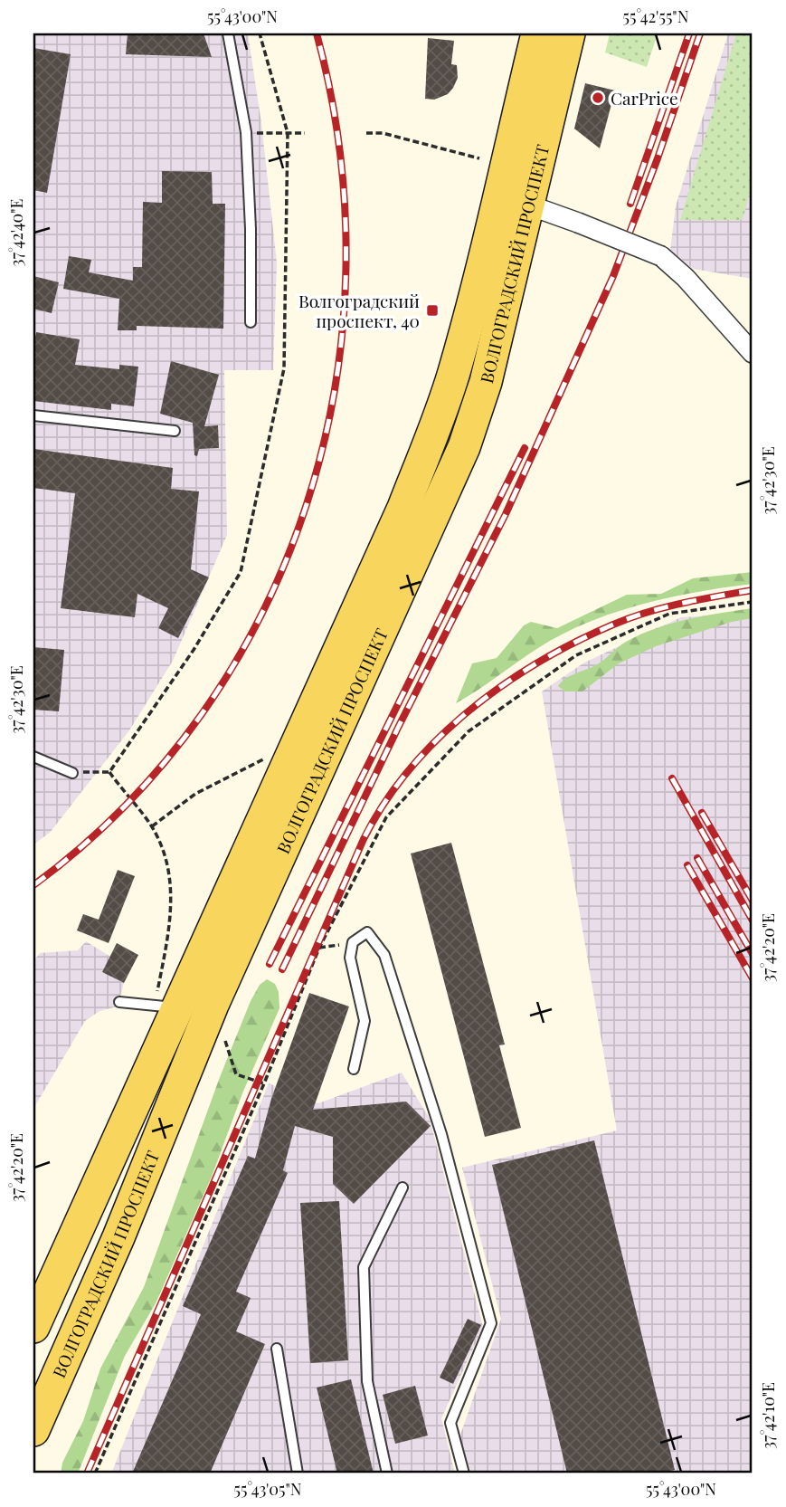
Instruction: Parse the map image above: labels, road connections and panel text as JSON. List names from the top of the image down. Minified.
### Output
{"streets":{"main road":["ВОЛГОГРАДСКИЙ ПРОСПЕКТ"]},"places":{"other":["CarPrice"],"transit":["Волгоградский проспект, 40"]},"coordinates":["55°43'00\"N","55°42'55\"N","37°42'40\"E","37°42'30\"E","37°42'20\"E","37°42'10\"E","55°43'05\"N"]}
